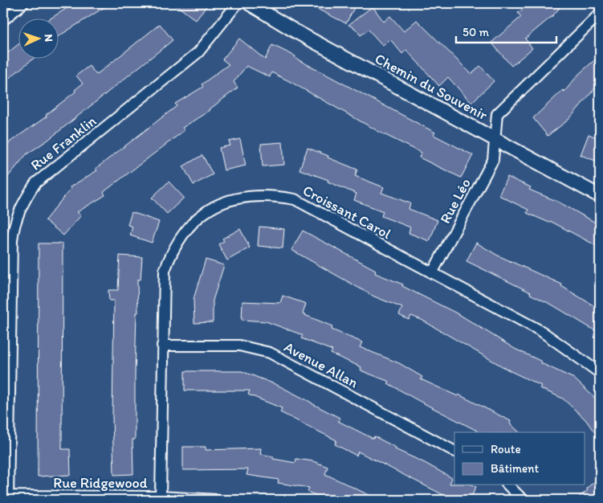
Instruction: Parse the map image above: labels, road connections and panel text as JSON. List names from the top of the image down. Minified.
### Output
{"streets":{"street":["Chemin du Souvenir","Rue Franklin","Rue Léo","Croissant Carol","Avenue Allan","Rue Ridgewood"]},"crossings":[["Chemin du Souvenir","Rue Léo"],["Rue Franklin","Rue Ridgewood"],["Rue Léo","Croissant Carol"],["Croissant Carol","Avenue Allan"],["Croissant Carol","Rue Ridgewood"]],"legend":["Route","Bâtiment"],"scale_bar":"50 m","north":"right"}
